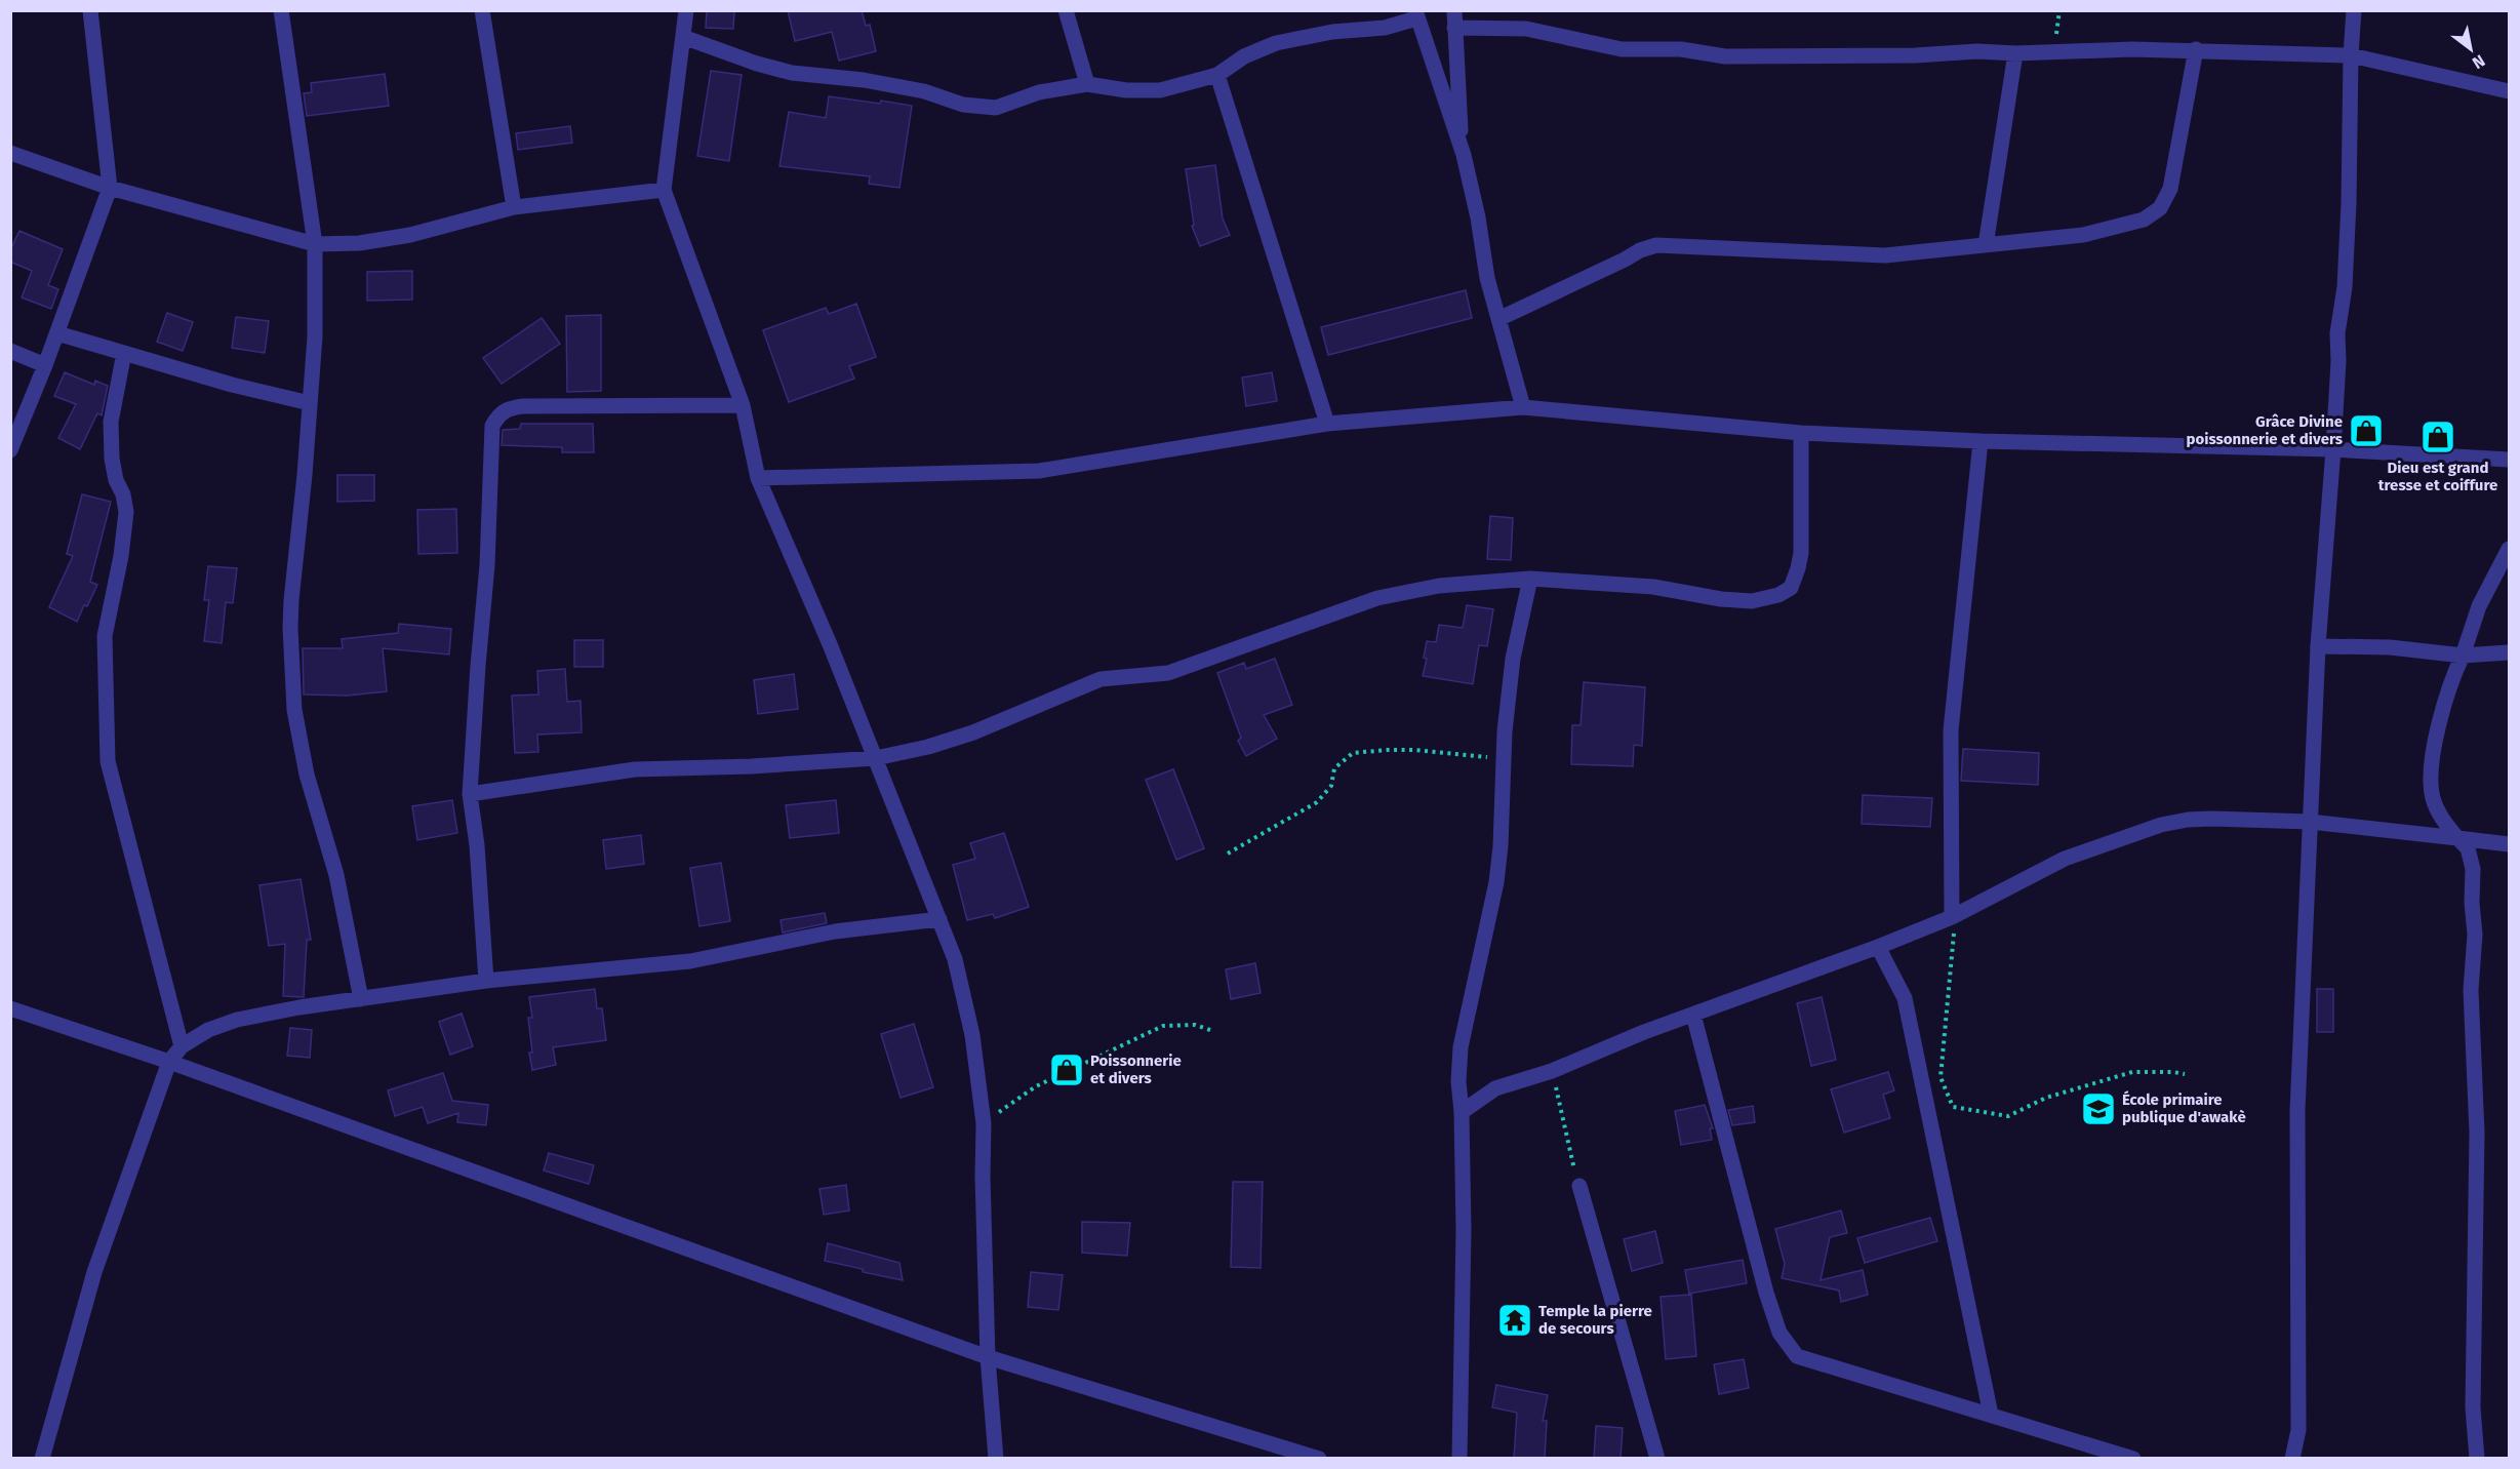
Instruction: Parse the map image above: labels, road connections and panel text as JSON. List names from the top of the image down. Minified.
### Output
{"places":{"shop":["Grâce Divine poissonnerie et divers","Dieu est grand tresse et coiffure","Poissonnerie et divers"],"school or university":["École primaire publique d'awakè"],"temple":["Temple la pierre de secours"]},"north":"bottom right"}
